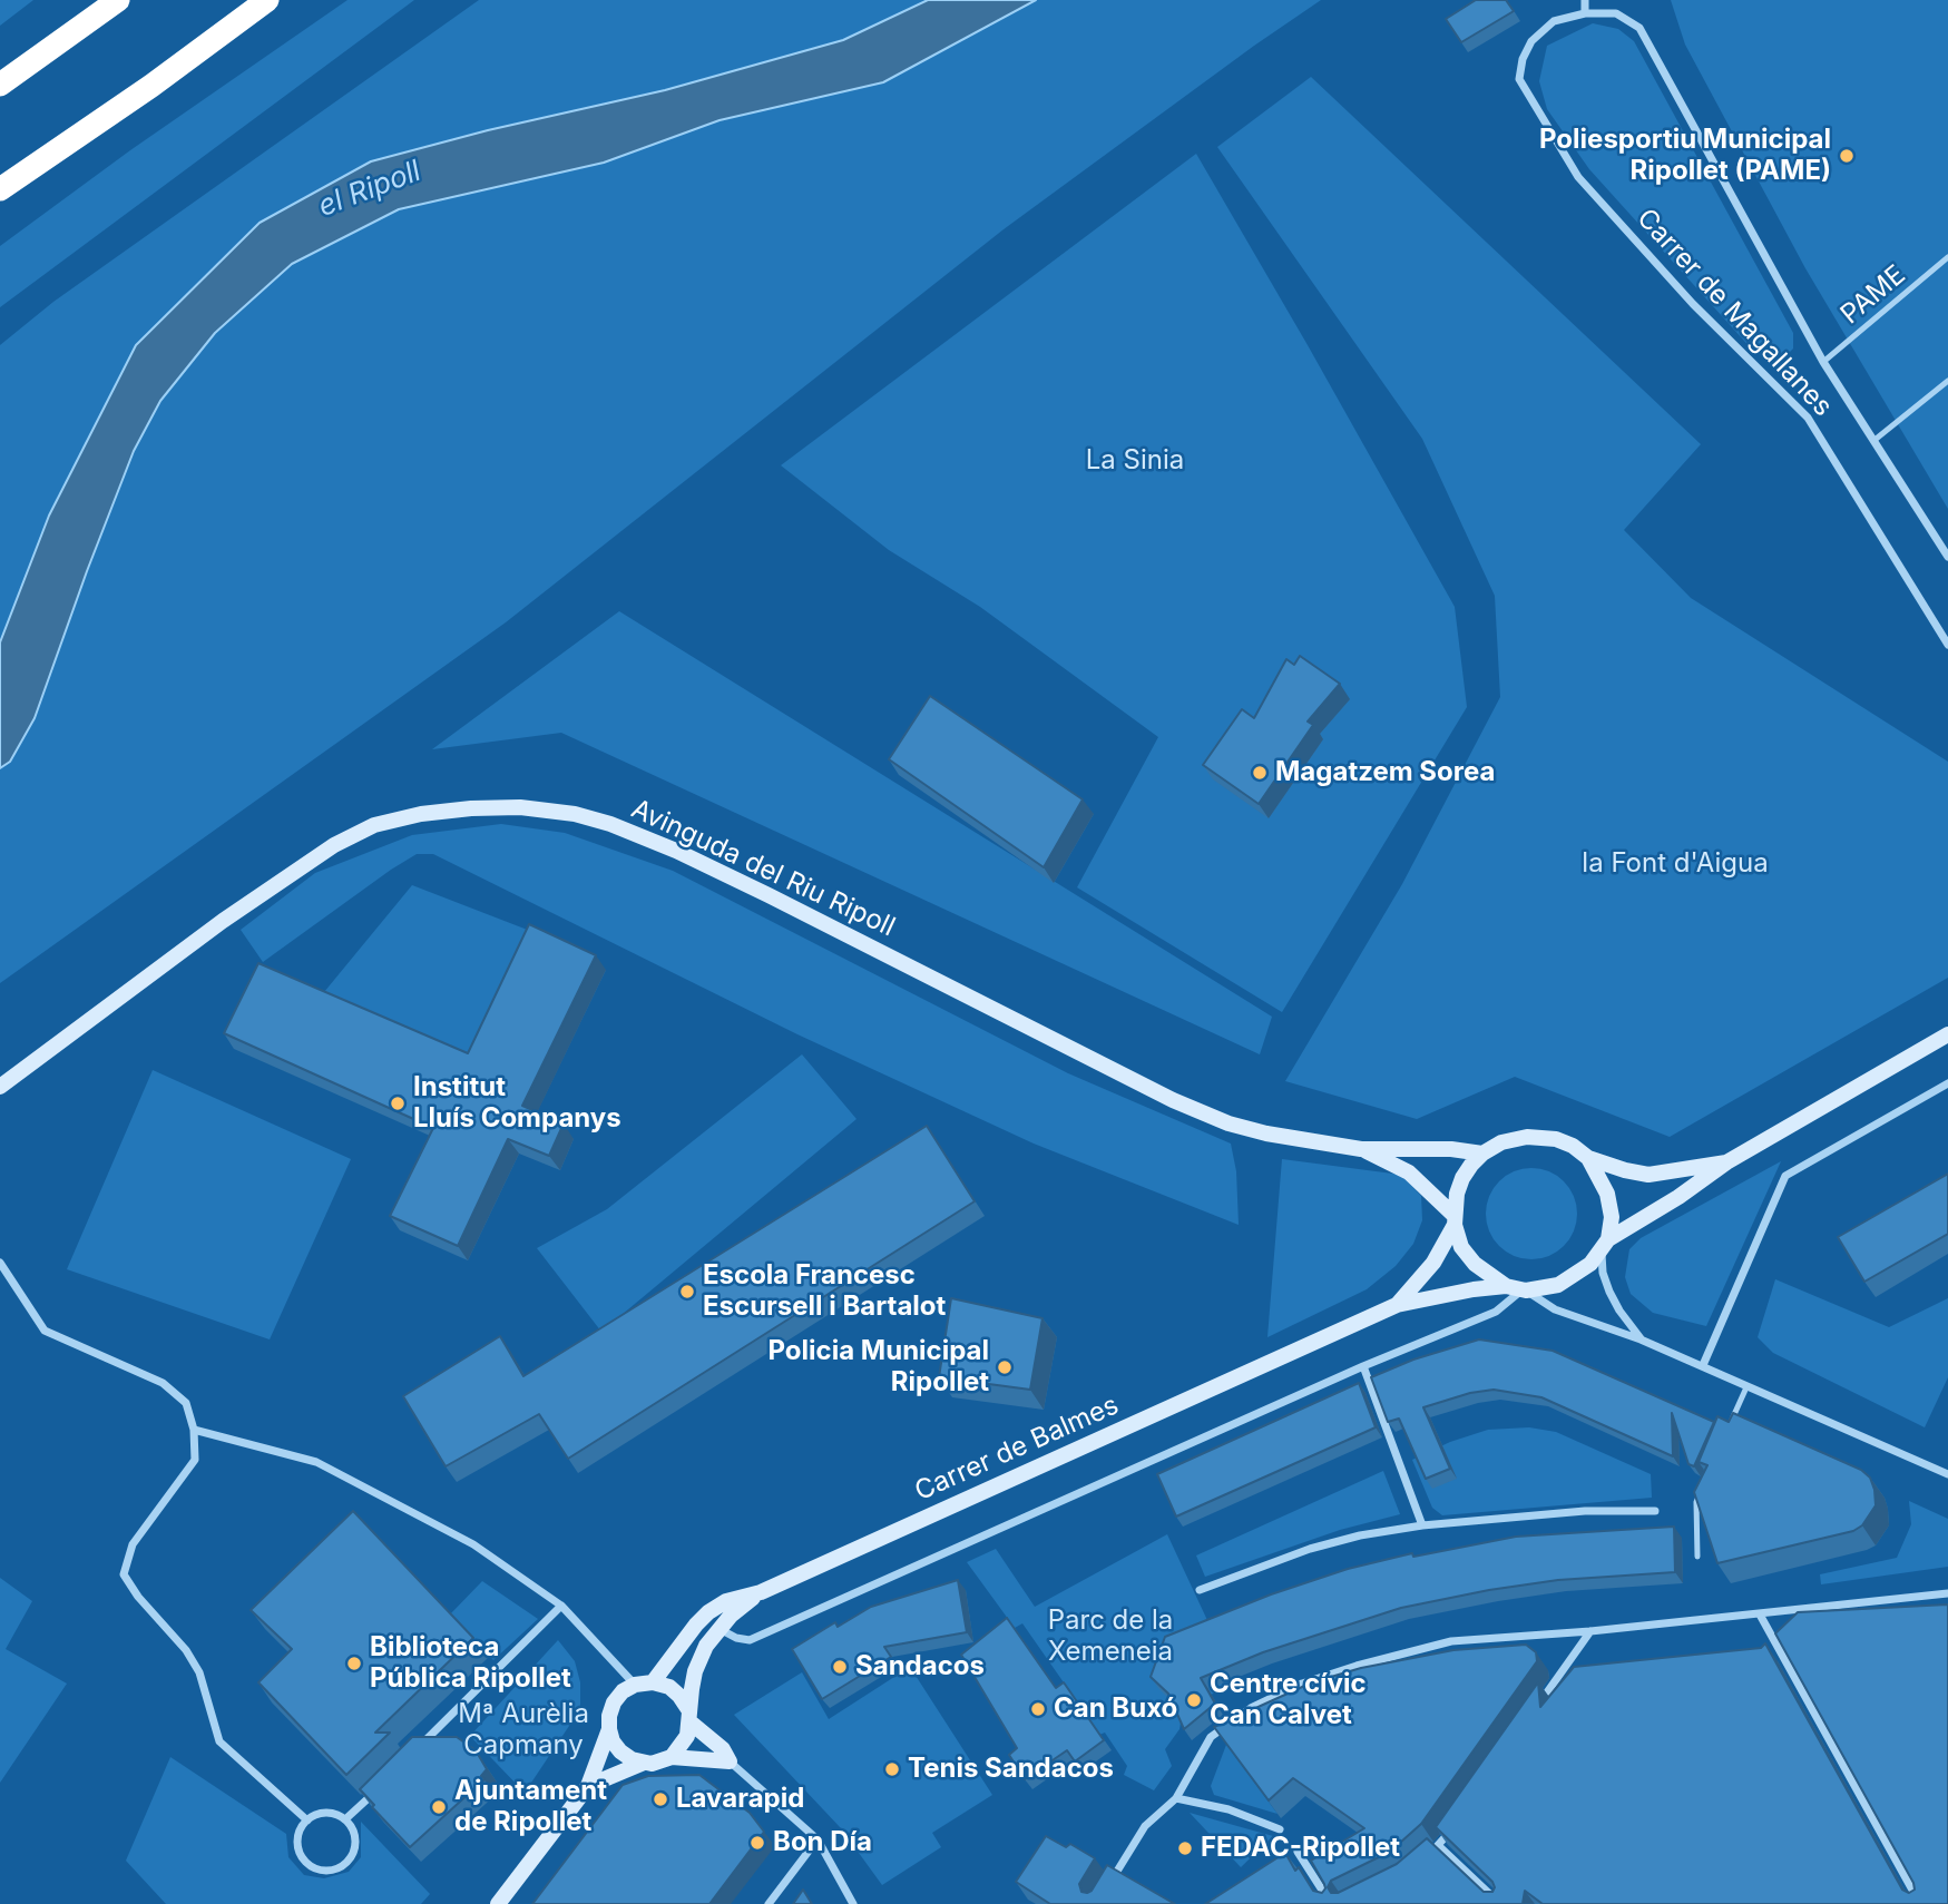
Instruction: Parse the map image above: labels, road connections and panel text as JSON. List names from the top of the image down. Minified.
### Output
{"streets":{"main road":["Avinguda del Riu Ripoll","Carrer de Balmes"],"street":["Carrer de Magallanes"],"lane":["PAME"]},"crossings":[["PAME","Carrer de Magallanes"]],"water":["el Ripoll"],"parks":["La Sinia","la Font d'Aigua","Parc de la Xemeneia","Mª Aurèlia Capmany"],"places":["Poliesportiu Municipal Ripollet (PAME)","Magatzem Sorea","Institut Lluís Companys","Escola Francesc Escursell i Bartalot","Policia Municipal Ripollet","Biblioteca Pública Ripollet","Sandacos","Centre cívic Can Calvet","Can Buxó","Tenis Sandacos","Lavarapid","Ajuntament de Ripollet","Bon Día","FEDAC-Ripollet"]}
